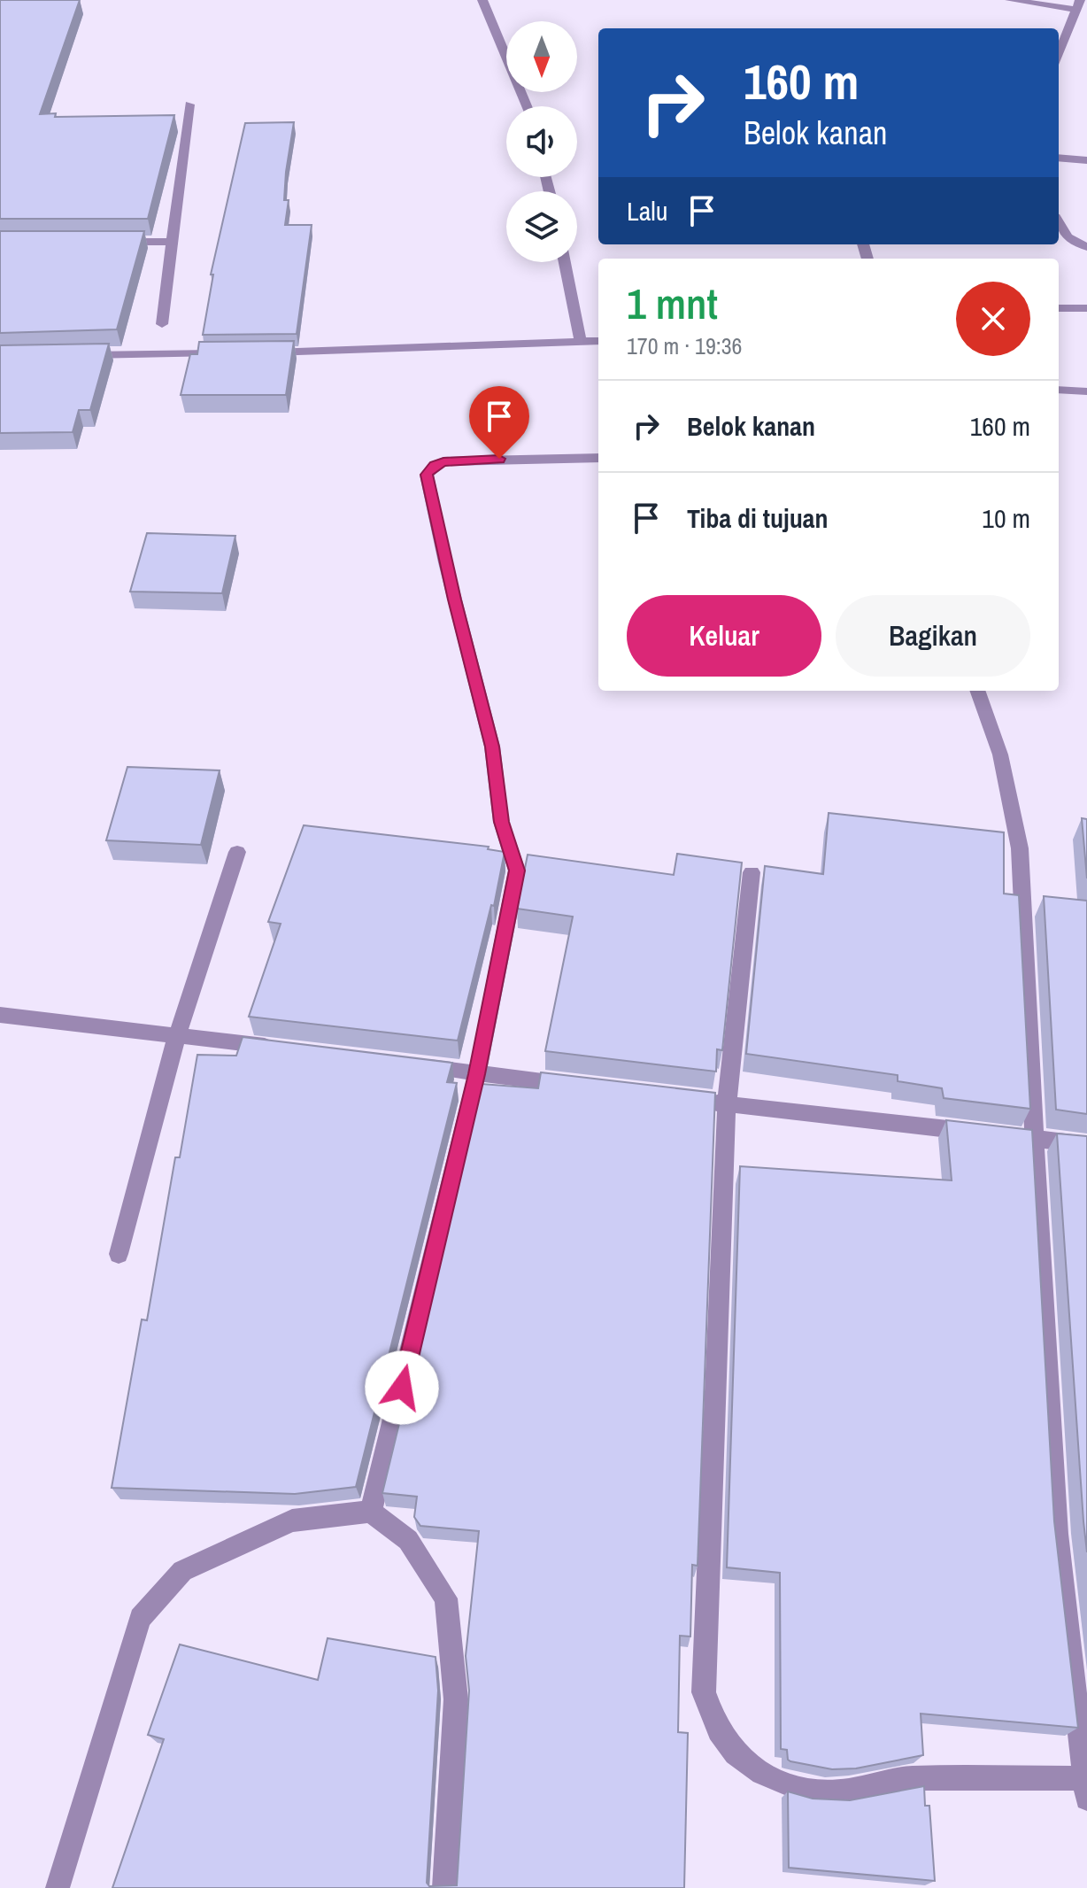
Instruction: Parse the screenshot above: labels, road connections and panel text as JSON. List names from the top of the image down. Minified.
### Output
{"north":"bottom","page":{"turn":["160 m","Belok kanan"],"then":"Lalu","heading":["1 mnt","170 m · 19:36"],"list":[{"name":"Belok kanan","value":"160 m"},{"name":"Tiba di tujuan","value":"10 m"}],"buttons":["Keluar","Bagikan"]}}
